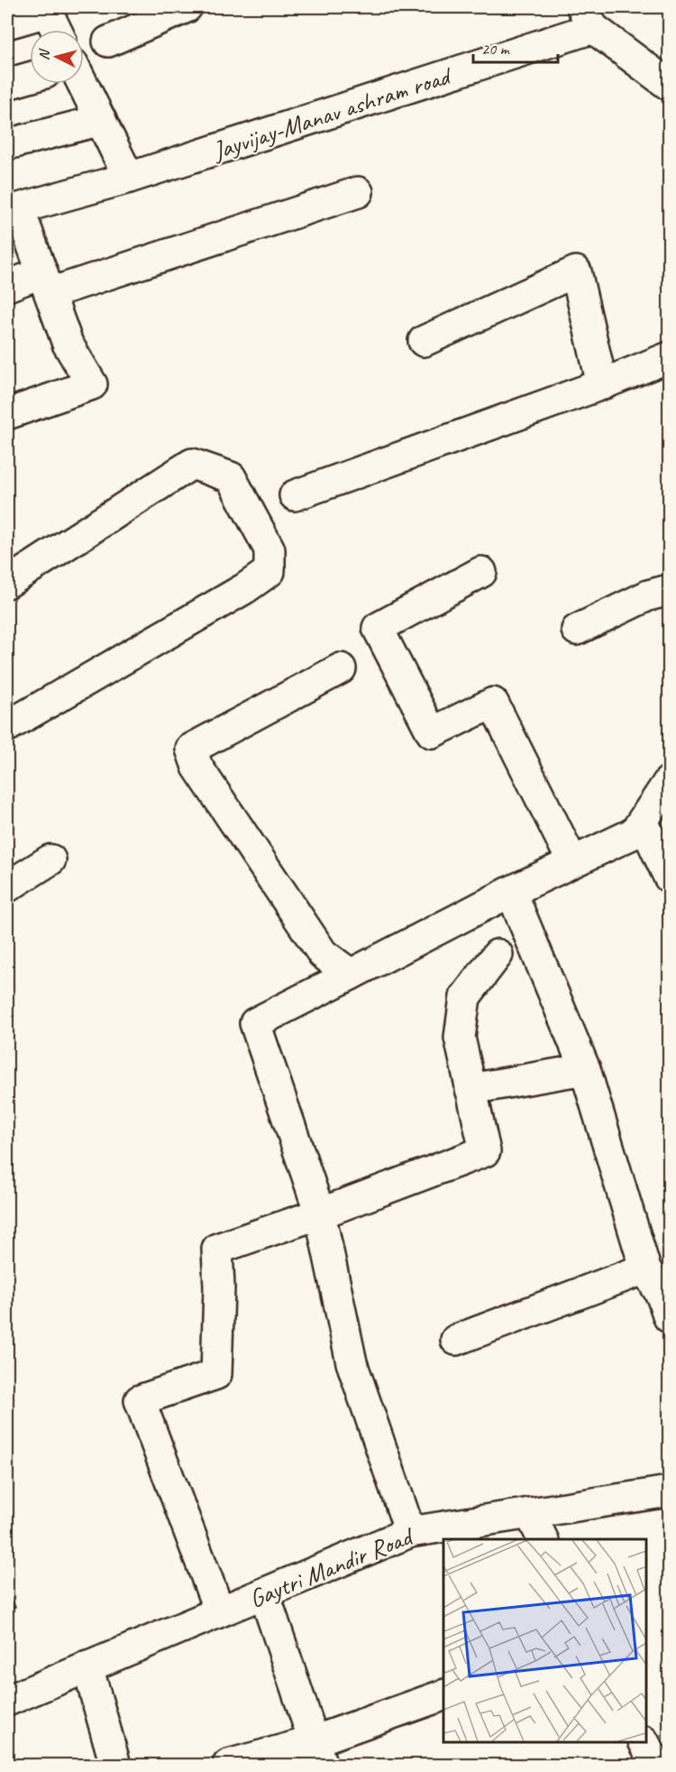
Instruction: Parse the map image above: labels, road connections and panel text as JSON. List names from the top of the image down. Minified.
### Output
{"streets":{"street":["Jayvijay-Manav ashram road","Gaytri Mandir Road"]},"scale_bar":"20 m","north":"left"}
